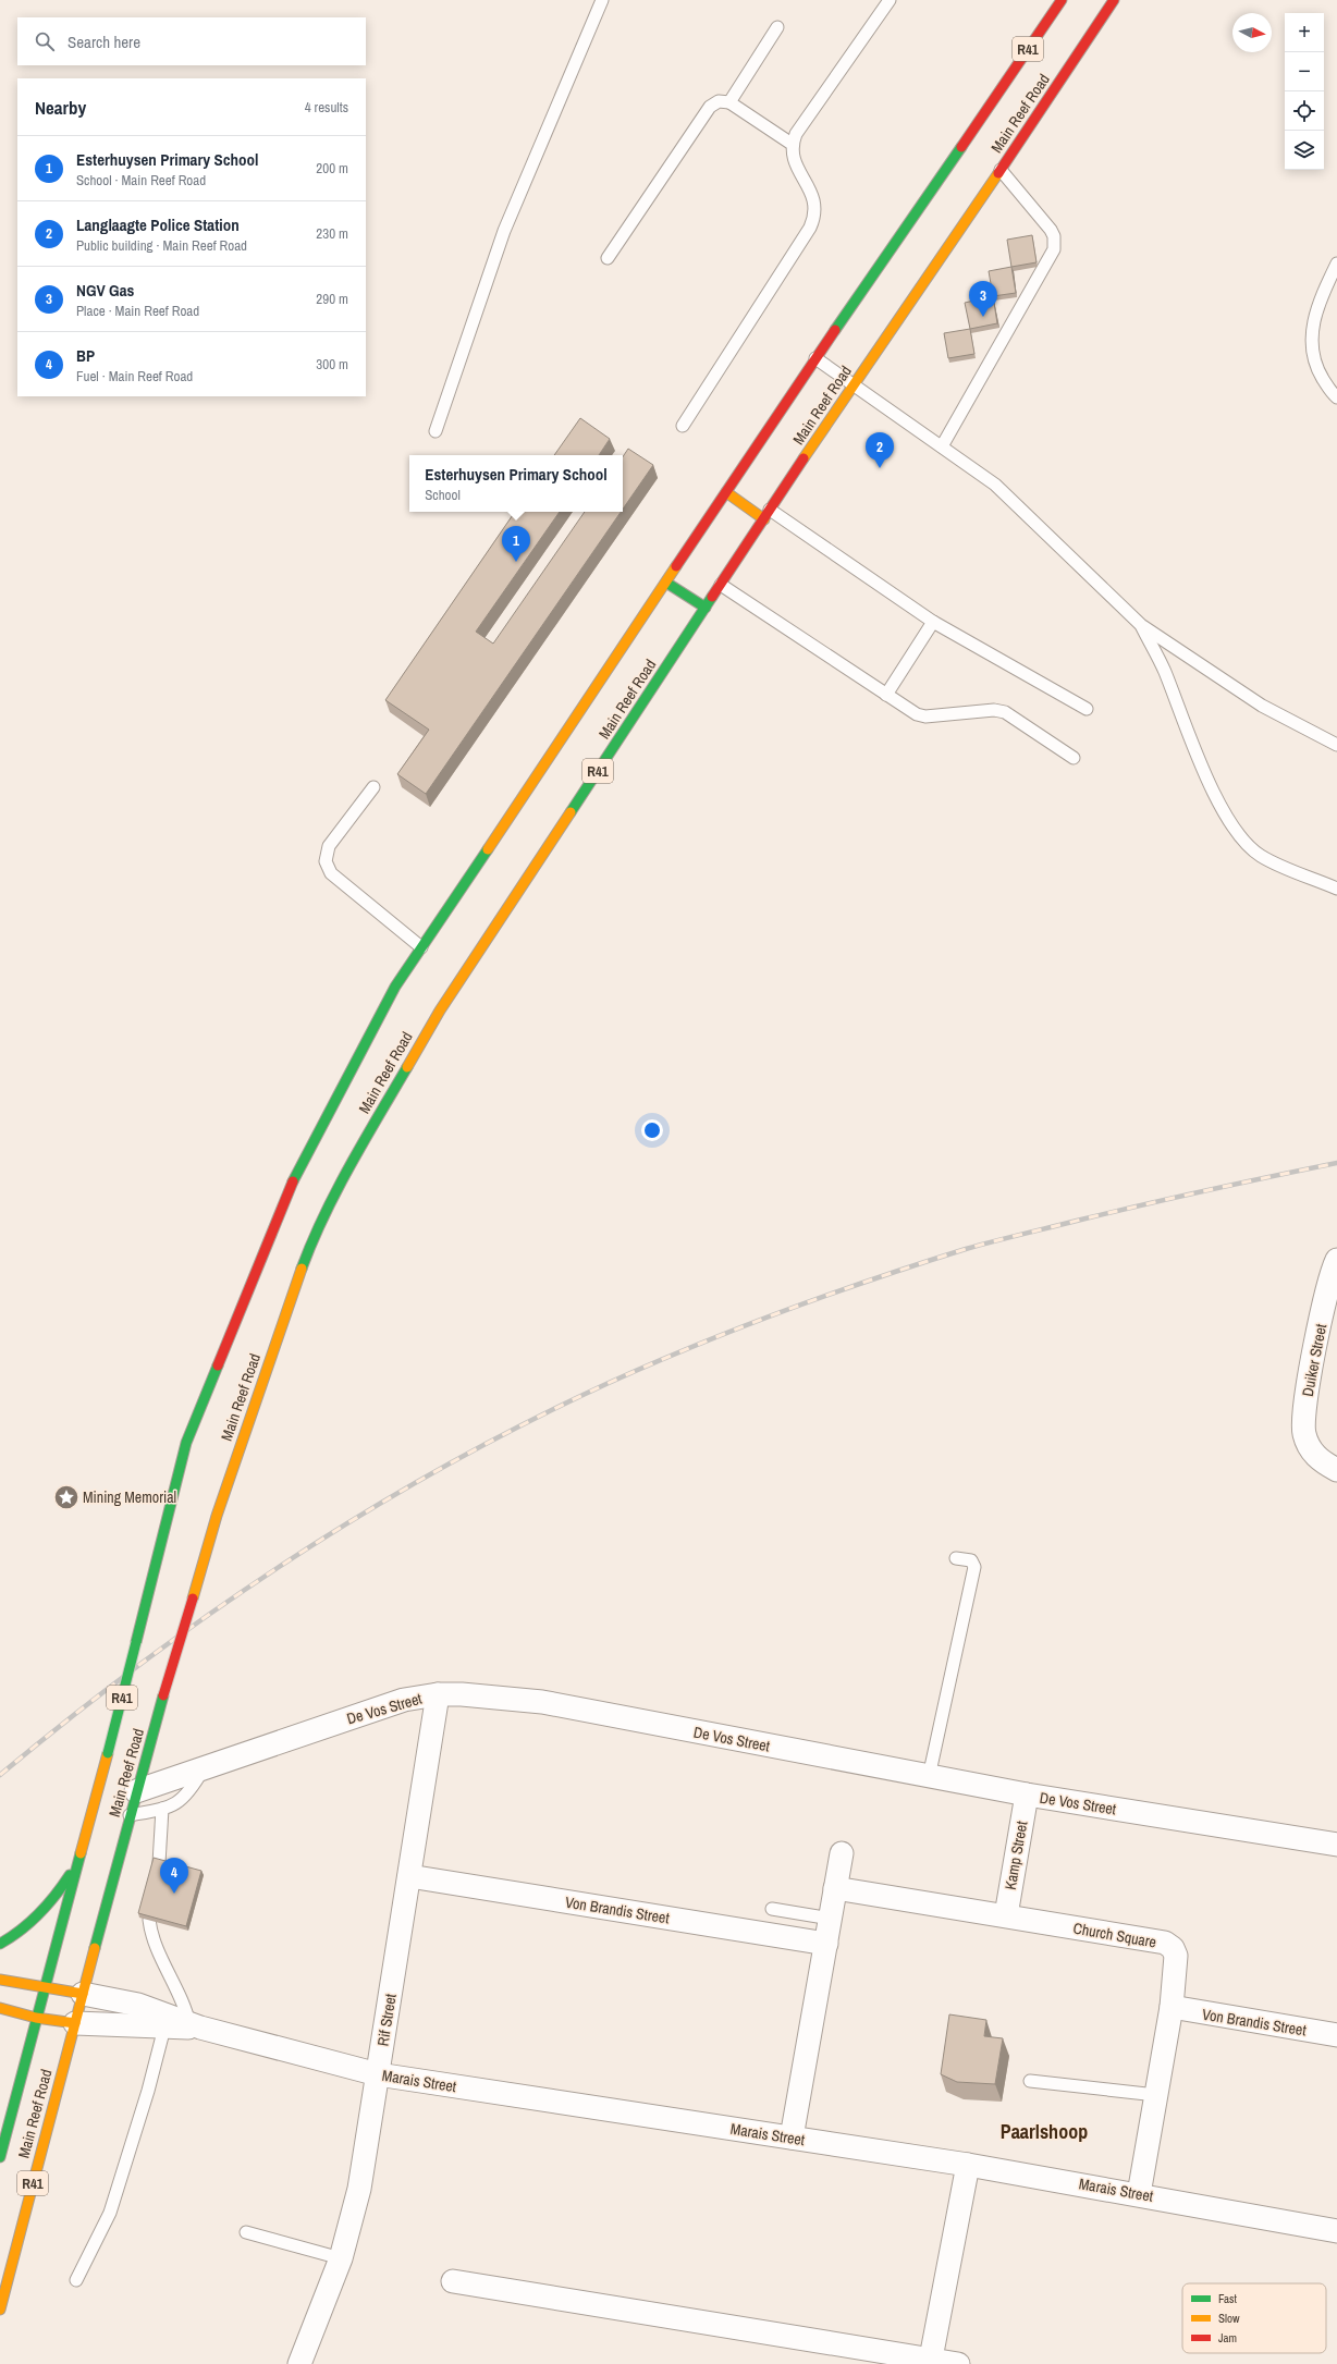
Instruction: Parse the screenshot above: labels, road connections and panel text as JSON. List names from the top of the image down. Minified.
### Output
{"streets":{"main road":["R41","Main Reef Road"],"street":["Duiker Street","De Vos Street","Kamp Street","Von Brandis Street","Church Square","Rif Street","Marais Street"]},"crossings":[["Main Reef Road","De Vos Street"],["Main Reef Road","Marais Street"],["De Vos Street","Kamp Street"],["De Vos Street","Rif Street"],["Kamp Street","Church Square"],["Von Brandis Street","Church Square"],["Von Brandis Street","Rif Street"],["Church Square","Marais Street"],["Rif Street","Marais Street"]],"districts":["Paarlshoop"],"places":{"place":["Mining Memorial"]},"legend":["Fast","Slow","Jam"],"north":"right","page":{"map_buttons":["+","−"],"search":"Search here","heading":["Nearby","4 results"],"list":[{"mark":"1","name":"Esterhuysen Primary School","note":"School · Main Reef Road","value":"200 m"},{"mark":"2","name":"Langlaagte Police Station","note":"Public building · Main Reef Road","value":"230 m"},{"mark":"3","name":"NGV Gas","note":"Place · Main Reef Road","value":"290 m"},{"mark":"4","name":"BP","note":"Fuel · Main Reef Road","value":"300 m"}],"pins":["3","2","1","4"],"popup":["Esterhuysen Primary School","School"]}}
